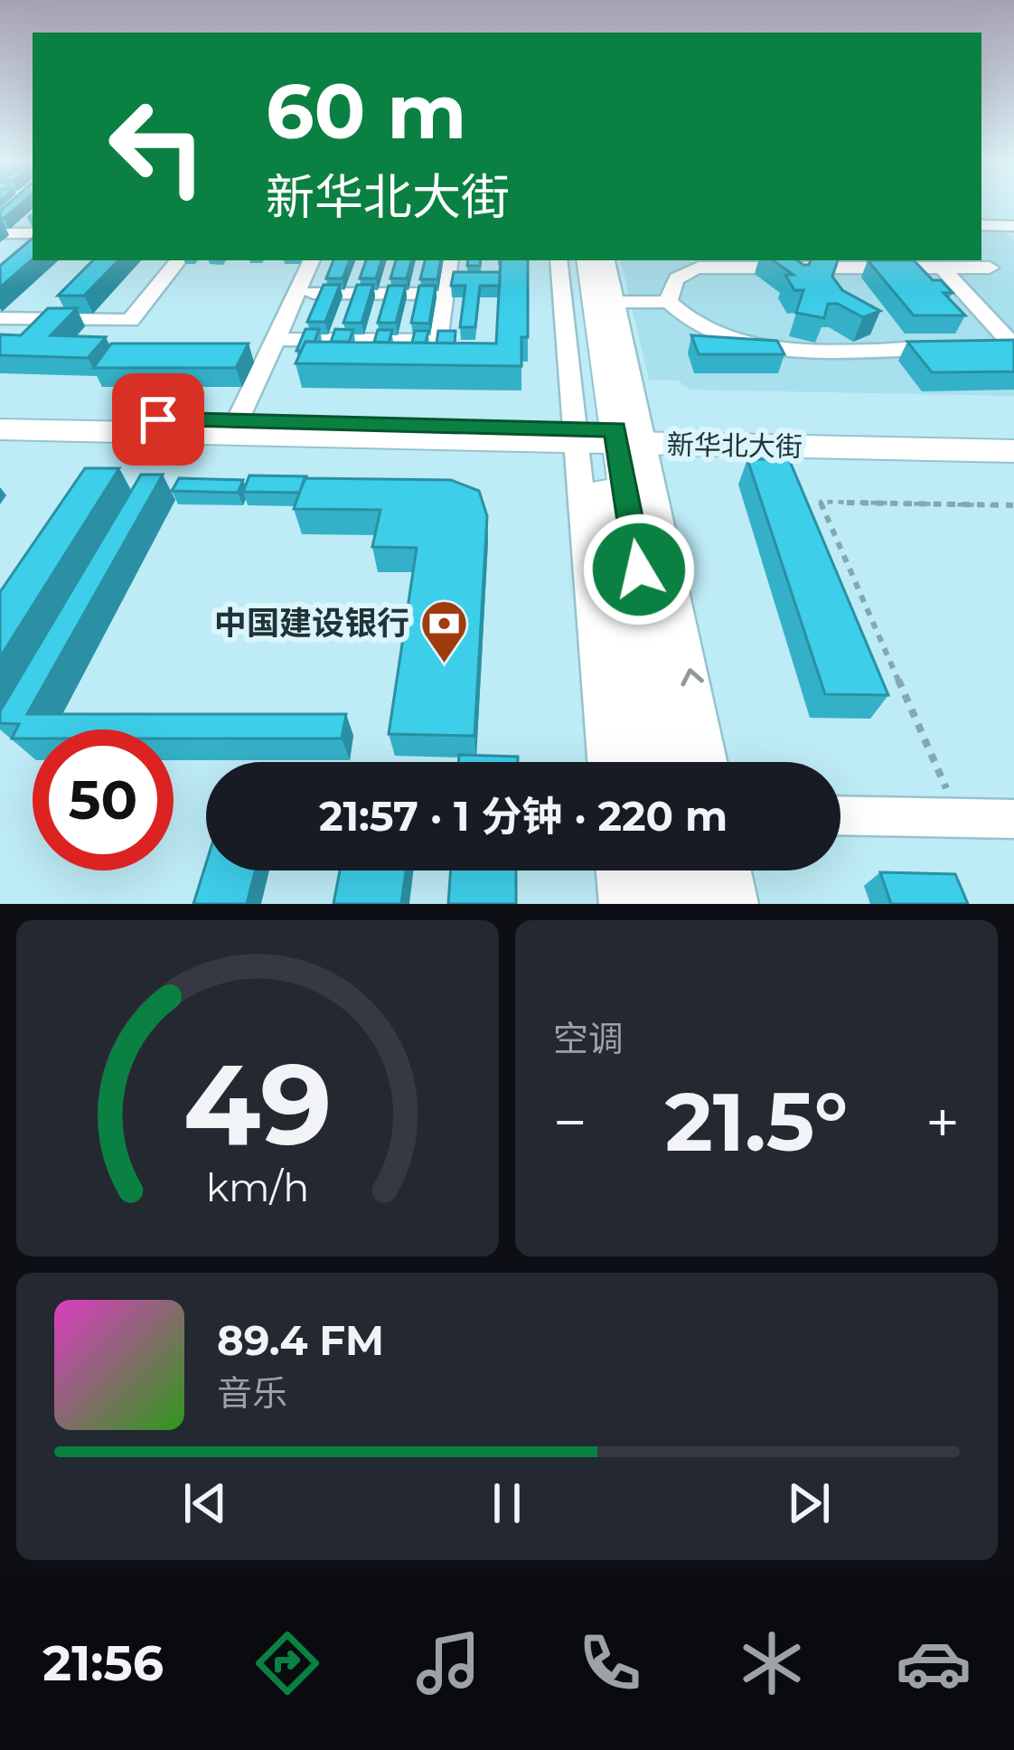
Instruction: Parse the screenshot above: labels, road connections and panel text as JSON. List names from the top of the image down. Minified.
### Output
{"streets":{"main road":["新华北大街"]},"places":{"bank":["中国建设银行"]},"page":{"turn":["60 m","新华北大街"],"limit":"50","trip":"21:57 · 1 分钟 · 220 m","tile":"空调","heat":["−","21.5°","+"],"song":["89.4 FM","音乐"],"tabs":"21:56","gauge":["49","km/h"]}}
